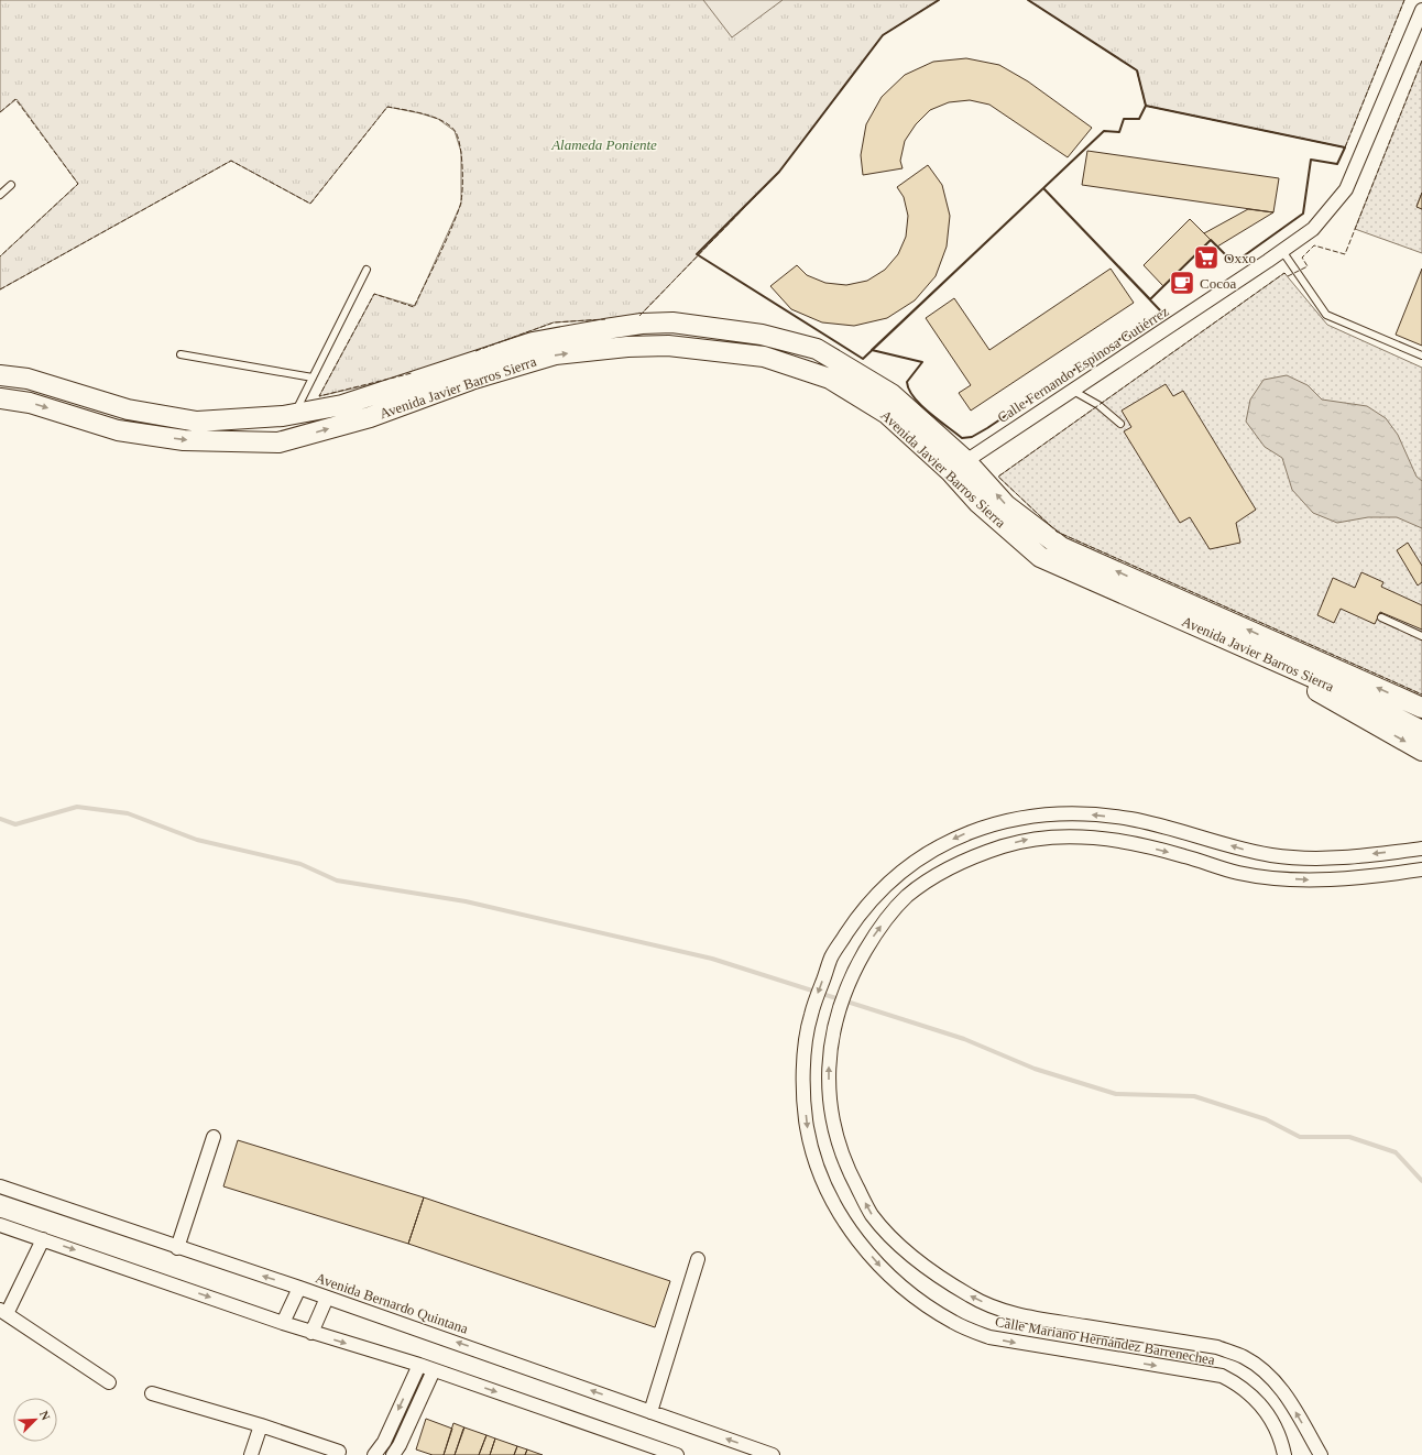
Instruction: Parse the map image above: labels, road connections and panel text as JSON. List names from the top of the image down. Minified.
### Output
{"streets":{"street":["Calle Fernando Espinosa Gutiérrez","Avenida Javier Barros Sierra","Avenida Bernardo Quintana","Calle Mariano Hernández Barrenechea"]},"crossings":[["Calle Fernando Espinosa Gutiérrez","Avenida Javier Barros Sierra"]],"parks":["Alameda Poniente"],"places":{"supermarket":["Oxxo"],"cafe":["Cocoa"]},"north":"top right"}
